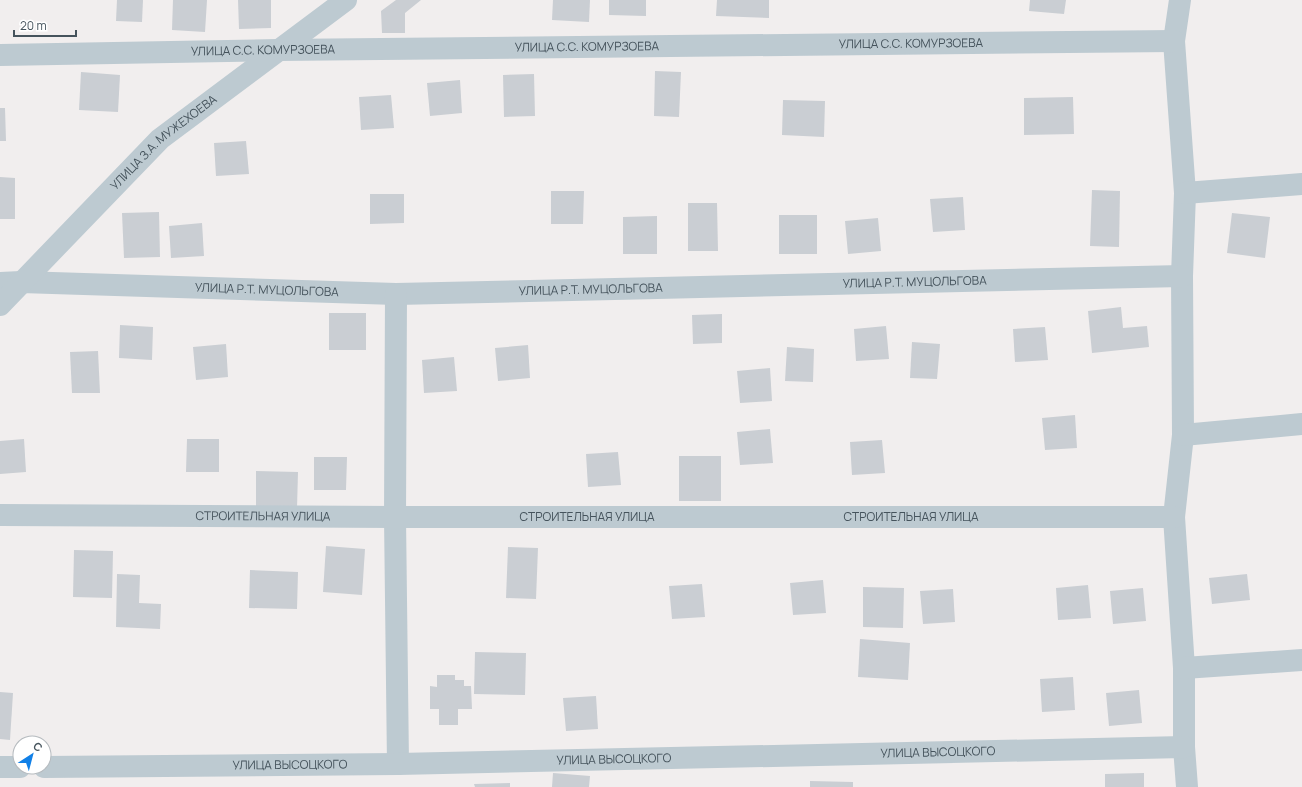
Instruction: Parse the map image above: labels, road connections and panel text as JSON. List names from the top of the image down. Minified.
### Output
{"streets":{"street":["УЛИЦА С.С. КОМУРЗОЕВА","УЛИЦА З.А. МУЖЕХОЕВА","УЛИЦА Р.Т. МУЦОЛЬГОВА","СТРОИТЕЛЬНАЯ УЛИЦА","УЛИЦА ВЫСОЦКОГО"]},"crossings":[["УЛИЦА С.С. КОМУРЗОЕВА","УЛИЦА З.А. МУЖЕХОЕВА"],["УЛИЦА З.А. МУЖЕХОЕВА","УЛИЦА Р.Т. МУЦОЛЬГОВА"]],"scale_bar":"20 m","north":"top right"}
